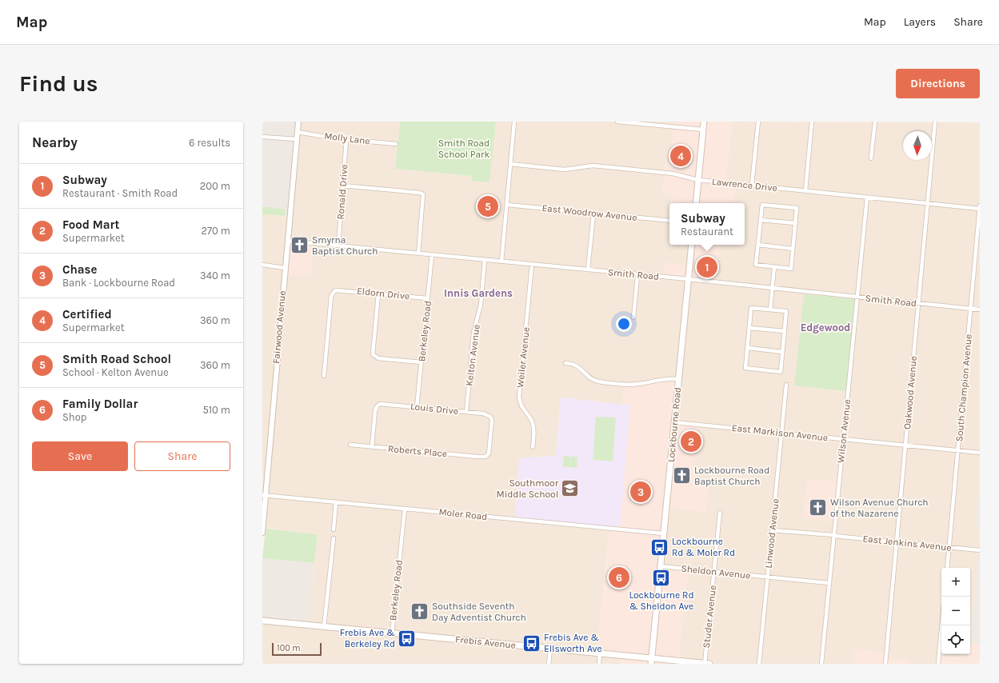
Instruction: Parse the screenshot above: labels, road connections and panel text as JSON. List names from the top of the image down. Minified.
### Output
{"streets":{"main road":["Lockbourne Road","Frebis Avenue"],"street":["Molly Lane","Lawrence Drive","Ronald Drive","East Woodrow Avenue","Smith Road","Eldorn Drive","Fairwood Avenue","Berkeley Road","Kelton Avenue","Weiler Avenue","South Champion Avenue","Oakwood Avenue","Louis Drive","Wilson Avenue","East Markison Avenue","Roberts Place","Moler Road","Linwood Avenue","East Jenkins Avenue","Sheldon Avenue","Studer Avenue"]},"crossings":[["Molly Lane","Ronald Drive"],["Molly Lane","Fairwood Avenue"],["Lawrence Drive","South Champion Avenue"],["Lawrence Drive","Oakwood Avenue"],["Lawrence Drive","Wilson Avenue"],["Ronald Drive","Smith Road"],["Smith Road","Fairwood Avenue"],["Smith Road","Berkeley Road"],["Smith Road","Kelton Avenue"],["Smith Road","Weiler Avenue"],["Smith Road","South Champion Avenue"],["Smith Road","Oakwood Avenue"],["Smith Road","Lockbourne Road"],["Smith Road","Wilson Avenue"],["Eldorn Drive","Berkeley Road"],["Fairwood Avenue","Moler Road"],["Berkeley Road","Louis Drive"],["Berkeley Road","Moler Road"],["Berkeley Road","Frebis Avenue"],["Kelton Avenue","Louis Drive"],["South Champion Avenue","East Markison Avenue"],["South Champion Avenue","East Jenkins Avenue"],["Oakwood Avenue","East Markison Avenue"],["Oakwood Avenue","East Jenkins Avenue"],["Louis Drive","Roberts Place"],["Lockbourne Road","East Markison Avenue"],["Lockbourne Road","Moler Road"],["Lockbourne Road","Sheldon Avenue"],["Lockbourne Road","Frebis Avenue"],["Wilson Avenue","East Markison Avenue"],["Wilson Avenue","East Jenkins Avenue"],["Wilson Avenue","Sheldon Avenue"],["East Markison Avenue","Linwood Avenue"],["Linwood Avenue","East Jenkins Avenue"],["Linwood Avenue","Sheldon Avenue"],["Sheldon Avenue","Studer Avenue"],["Studer Avenue","Frebis Avenue"]],"districts":["Innis Gardens","Edgewood"],"parks":["Smith Road School Park"],"places":{"church":["Smyrna Baptist Church","Lockbourne Road Baptist Church","Wilson Avenue Church of the Nazarene","Southside Seventh Day Adventist Church"],"school or university":["Southmoor Middle School"],"bus stop":["Lockbourne Rd & Moler Rd","Lockbourne Rd & Sheldon Ave","Frebis Ave & Berkeley Rd","Frebis Ave & Ellsworth Ave"]},"scale_bar":"100 m","north":"bottom","page":{"header":"Map","nav":["Map","Layers","Share"],"buttons":["Directions",["Save","Share"]],"title":"Find us","heading":["Nearby","6 results"],"pins":["4","5","1","2","3","6"],"list":[{"mark":"1","name":"Subway","note":"Restaurant · Smith Road","value":"200 m"},{"mark":"2","name":"Food Mart","note":"Supermarket","value":"270 m"},{"mark":"3","name":"Chase","note":"Bank · Lockbourne Road","value":"340 m"},{"mark":"4","name":"Certified","note":"Supermarket","value":"360 m"},{"mark":"5","name":"Smith Road School","note":"School · Kelton Avenue","value":"360 m"},{"mark":"6","name":"Family Dollar","note":"Shop","value":"510 m"}],"popup":["Subway","Restaurant"],"map_buttons":["+","−"],"scale":"100 m"}}
